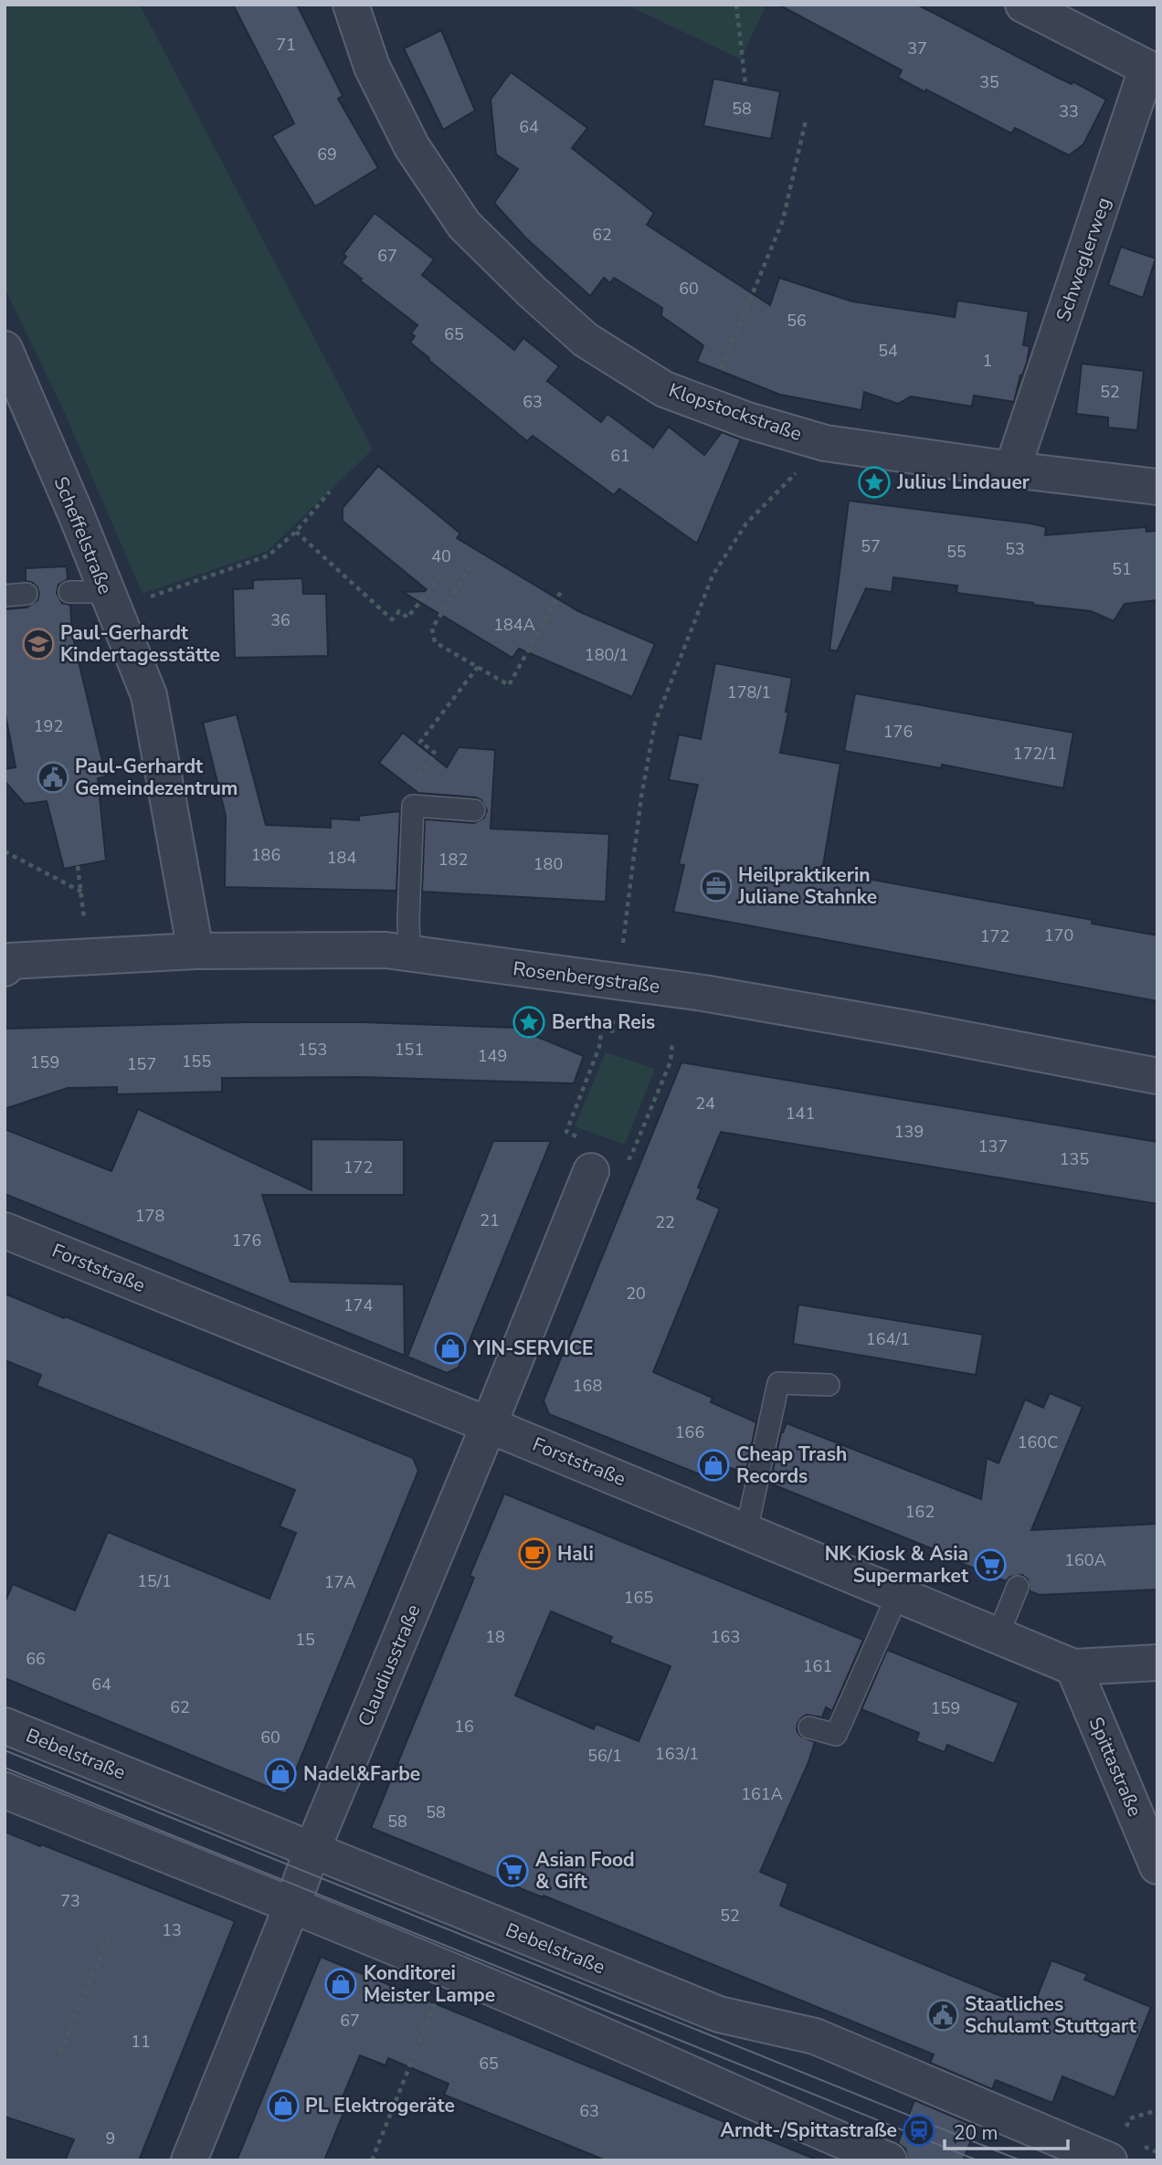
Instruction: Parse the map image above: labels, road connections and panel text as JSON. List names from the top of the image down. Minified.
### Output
{"streets":{"street":["Schweglerweg","Klopstockstraße","Scheffelstraße","Rosenbergstraße","Forststraße","Claudiusstraße","Bebelstraße","Spittastraße"]},"crossings":[["Schweglerweg","Klopstockstraße"],["Scheffelstraße","Rosenbergstraße"],["Forststraße","Claudiusstraße"],["Forststraße","Spittastraße"],["Claudiusstraße","Bebelstraße"]],"places":{"place":["Julius Lindauer","Bertha Reis"],"school or university":["Paul-Gerhardt Kindertagesstätte"],"public building":["Paul-Gerhardt Gemeindezentrum","Staatliches Schulamt Stuttgart"],"office":["Heilpraktikerin Juliane Stahnke"],"shop":["YIN-SERVICE","Cheap Trash Records","Nadel&Farbe","Konditorei Meister Lampe","PL Elektrogeräte"],"cafe":["Hali"],"supermarket":["NK Kiosk & Asia Supermarket","Asian Food & Gift"],"station":["Arndt-/Spittastraße"]},"house_numbers":["71","37","35","58","33","64","69","62","67","60","56","65","54","1","52","63","61","57","53","55","40","51","36","184A","180/1","178/1","192","176","172/1","186","184","182","180","170","172","153","151","149","155","159","157","24","141","139","137","135","172","178","21","22","176","20","174","164/1","168","166","160C","162","160A","15/1","17A","165","18","163","15","66","161","64","62","159","16","60","163/1","56/1","161A","58","58","73","52","13","67","11","65","63","9"],"scale_bar":"20 m"}
